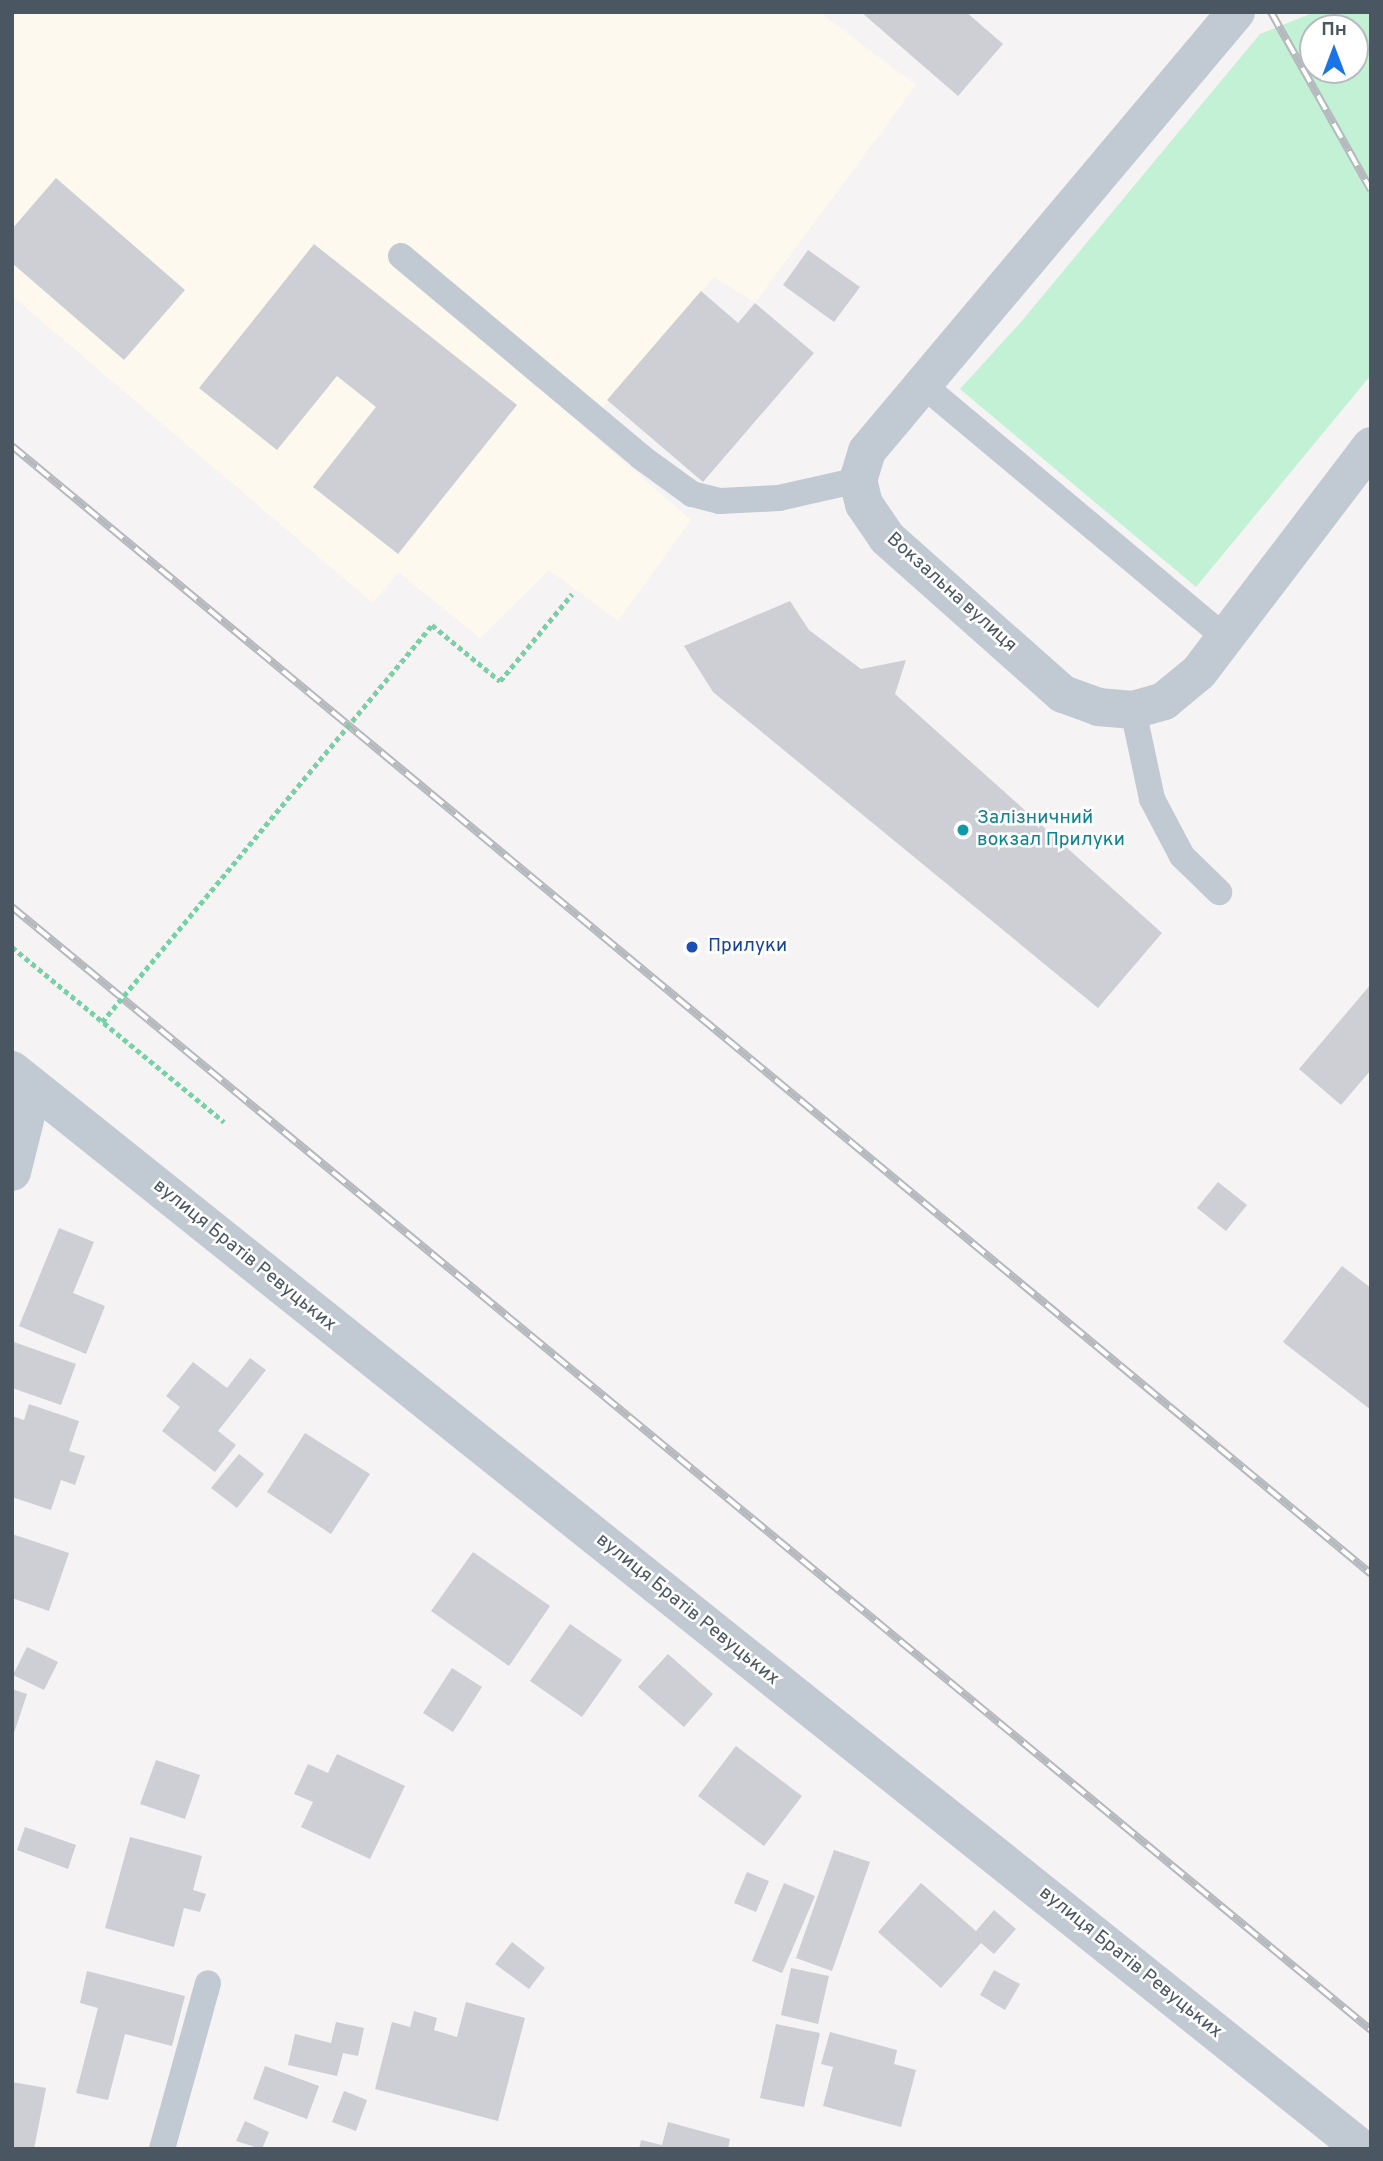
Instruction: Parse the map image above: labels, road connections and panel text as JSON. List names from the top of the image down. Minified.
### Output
{"streets":{"street":["Вокзальна вулиця","вулиця Братів Ревуцьких"]},"places":["Залізничний вокзал Прилуки","Прилуки"],"north":"top"}
